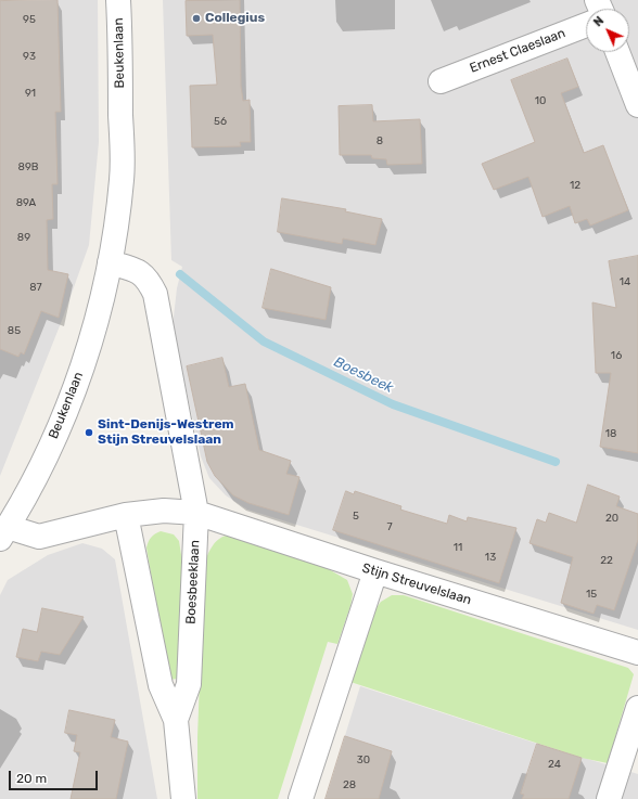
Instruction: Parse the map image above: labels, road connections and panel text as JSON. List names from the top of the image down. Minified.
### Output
{"streets":{"street":["Ernest Claeslaan","Beukenlaan","Boesbeeklaan","Stijn Streuvelslaan"]},"crossings":[["Boesbeeklaan","Stijn Streuvelslaan"]],"water":["Boesbeek"],"places":["Collegius","Sint-Denijs-Westrem Stijn Streuvelslaan"],"house_numbers":["95","93","91","10","56","8","89B","12","89A","89","14","87","85","16","18","5","20","7","11","13","22","15","30","24","28"],"scale_bar":"20 m","north":"top left"}
